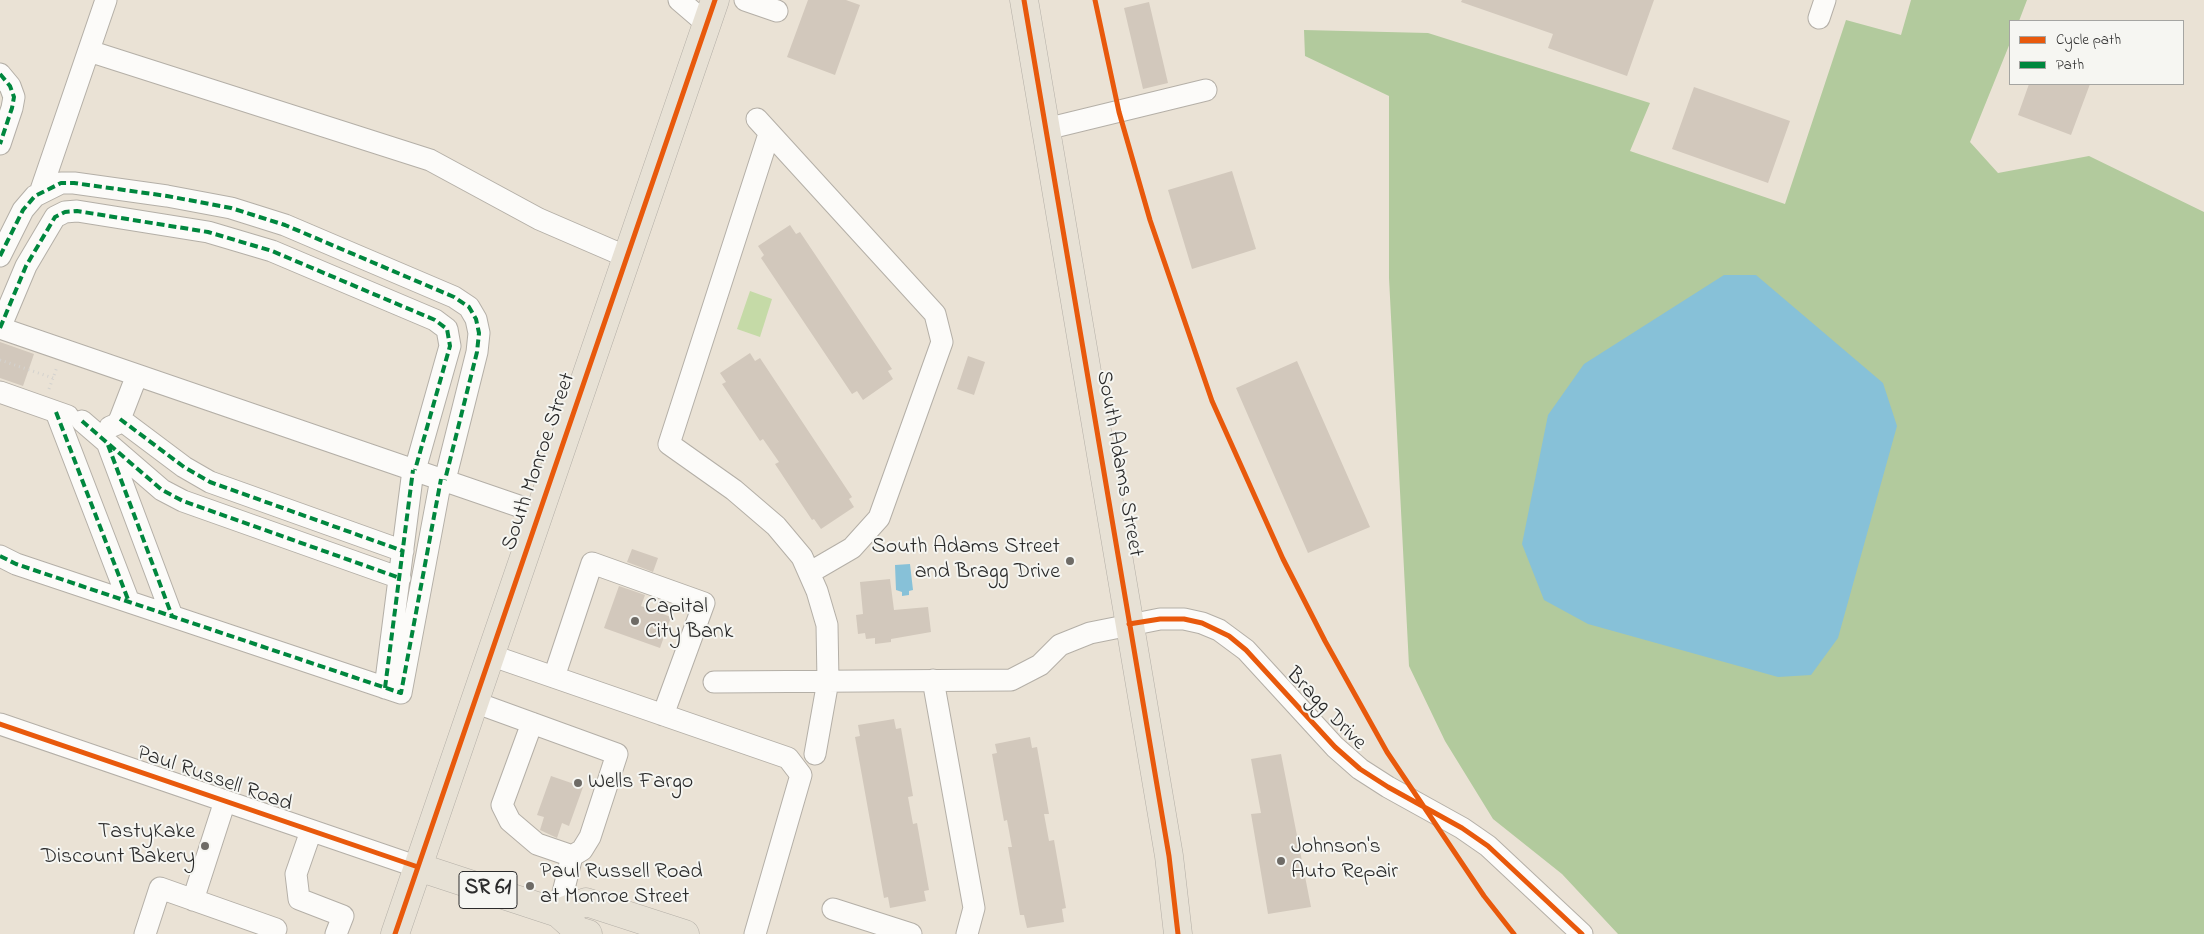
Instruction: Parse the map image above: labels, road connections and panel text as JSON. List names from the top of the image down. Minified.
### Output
{"streets":{"main road":["South Monroe Street","South Adams Street","Paul Russell Road","SR 61"],"street":["Bragg Drive"]},"crossings":[["South Monroe Street","Paul Russell Road"],["South Adams Street","Bragg Drive"]],"places":["South Adams Street and Bragg Drive","Capital City Bank","Wells Fargo","TastyKake Discount Bakery","Johnson's Auto Repair","Paul Russell Road at Monroe Street"],"legend":["Cycle path","Path"]}
